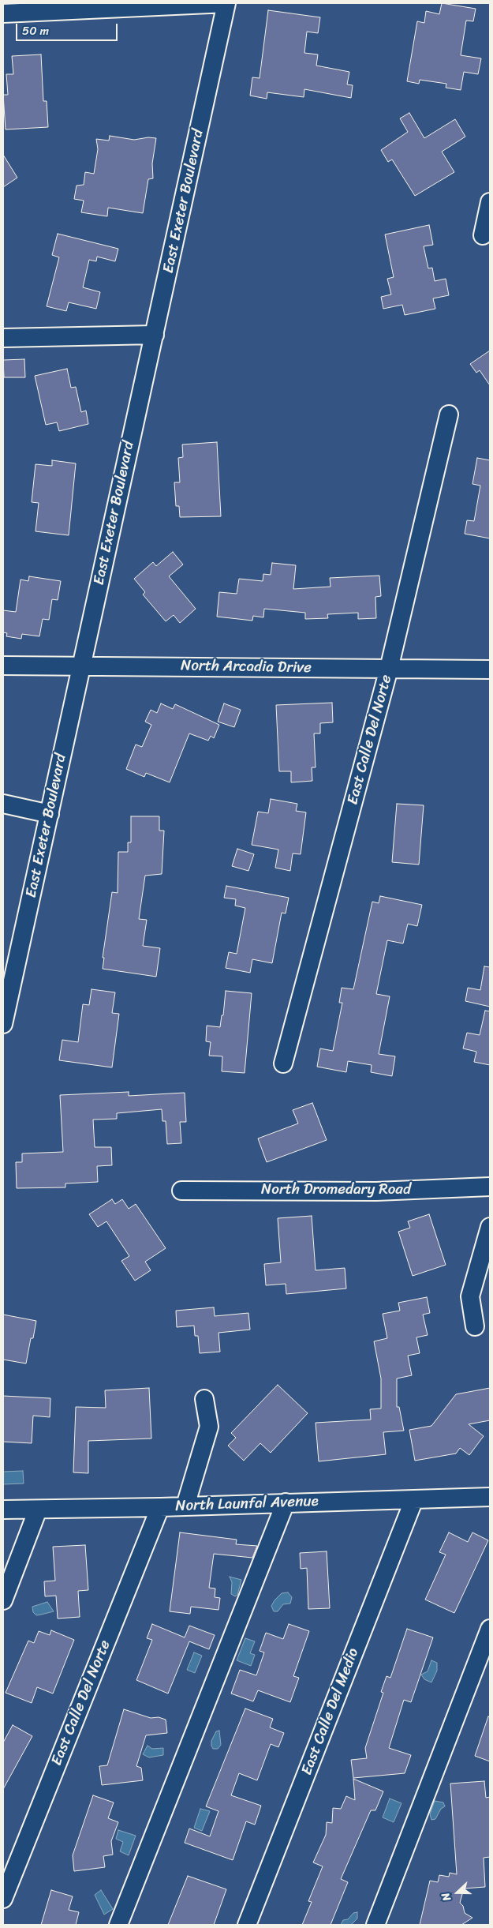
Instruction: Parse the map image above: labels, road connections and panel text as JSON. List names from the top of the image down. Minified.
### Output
{"streets":{"street":["East Exeter Boulevard","North Arcadia Drive","East Calle Del Norte","North Dromedary Road","North Launfal Avenue","East Calle Del Medio"]},"crossings":[["East Exeter Boulevard","North Arcadia Drive"],["North Arcadia Drive","East Calle Del Norte"],["East Calle Del Norte","North Launfal Avenue"],["North Launfal Avenue","East Calle Del Medio"]],"scale_bar":"50 m","north":"left"}
